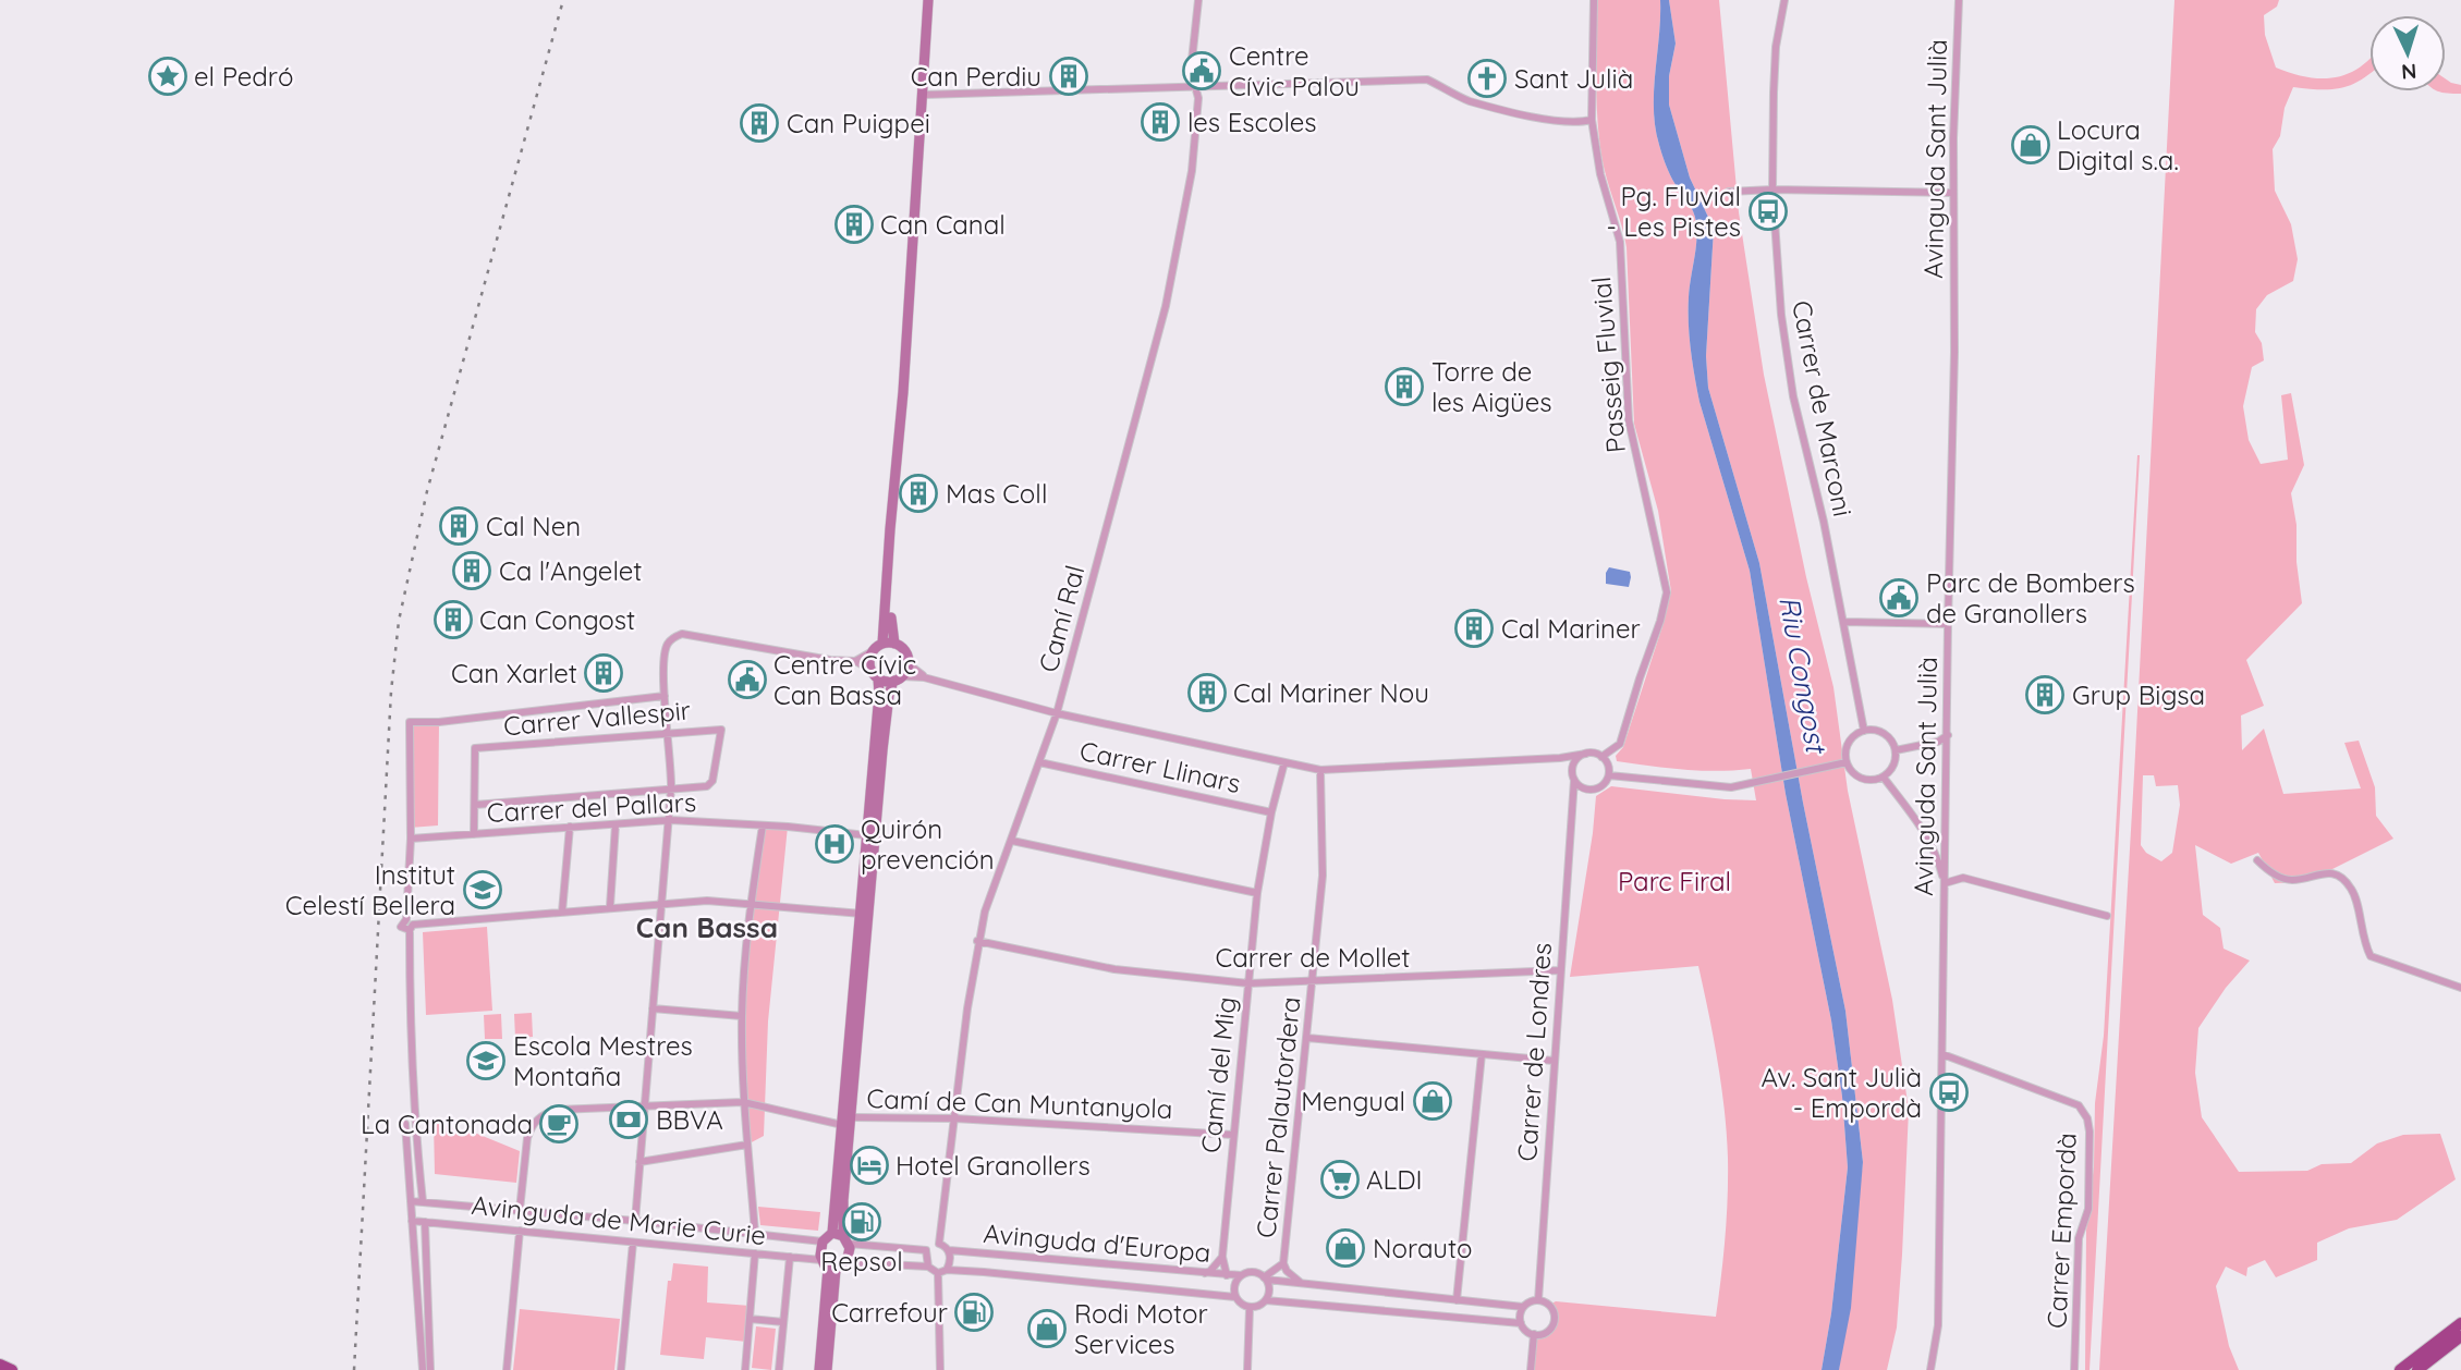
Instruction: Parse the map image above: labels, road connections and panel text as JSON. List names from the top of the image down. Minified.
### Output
{"streets":{"street":["Avinguda Sant Julià","Passeig Fluvial","Carrer de Marconi","Camí Ral","Carrer Vallespir","Carrer Llinars","Carrer del Pallars","Carrer de Mollet","Carrer de Londres","Camí del Mig","Camí de Can Muntanyola","Carrer Palautordera","Avinguda de Marie Curie","Carrer Empordà","Avinguda d'Europa"]},"crossings":[["Avinguda Sant Julià","Carrer Empordà"],["Passeig Fluvial","Carrer de Londres"],["Camí Ral","Carrer Llinars"],["Camí Ral","Carrer de Mollet"],["Camí Ral","Camí de Can Muntanyola"],["Camí Ral","Avinguda d'Europa"],["Carrer Llinars","Camí del Mig"],["Carrer de Mollet","Carrer de Londres"],["Carrer de Mollet","Camí del Mig"],["Carrer de Mollet","Carrer Palautordera"],["Camí del Mig","Camí de Can Muntanyola"],["Camí del Mig","Avinguda d'Europa"],["Camí de Can Muntanyola","Avinguda de Marie Curie"],["Carrer Palautordera","Avinguda d'Europa"]],"districts":["Can Bassa"],"water":["Riu Congost"],"parks":["Parc Firal"],"places":{"public building":["Centre Cívic Palou","Parc de Bombers de Granollers","Centre Cívic Can Bassa"],"place":["el Pedró"],"building":["Can Perdiu","les Escoles","Can Puigpei","Can Canal","Torre de les Aigües","Mas Coll","Cal Nen","Ca l'Angelet","Can Congost","Cal Mariner","Can Xarlet","Cal Mariner Nou","Grup Bigsa"],"church":["Sant Julià"],"shop":["Locura Digital s.a.","Mengual","Norauto","Rodi Motor Services"],"bus stop":["Pg. Fluvial - Les Pistes","Av. Sant Julià - Empordà"],"hospital":["Quirón prevención"],"school or university":["Institut Celestí Bellera","Escola Mestres Montaña"],"bank":["BBVA"],"cafe":["La Cantonada"],"hotel":["Hotel Granollers"],"supermarket":["ALDI"],"fuel station":["Repsol","Carrefour"]},"north":"bottom"}
